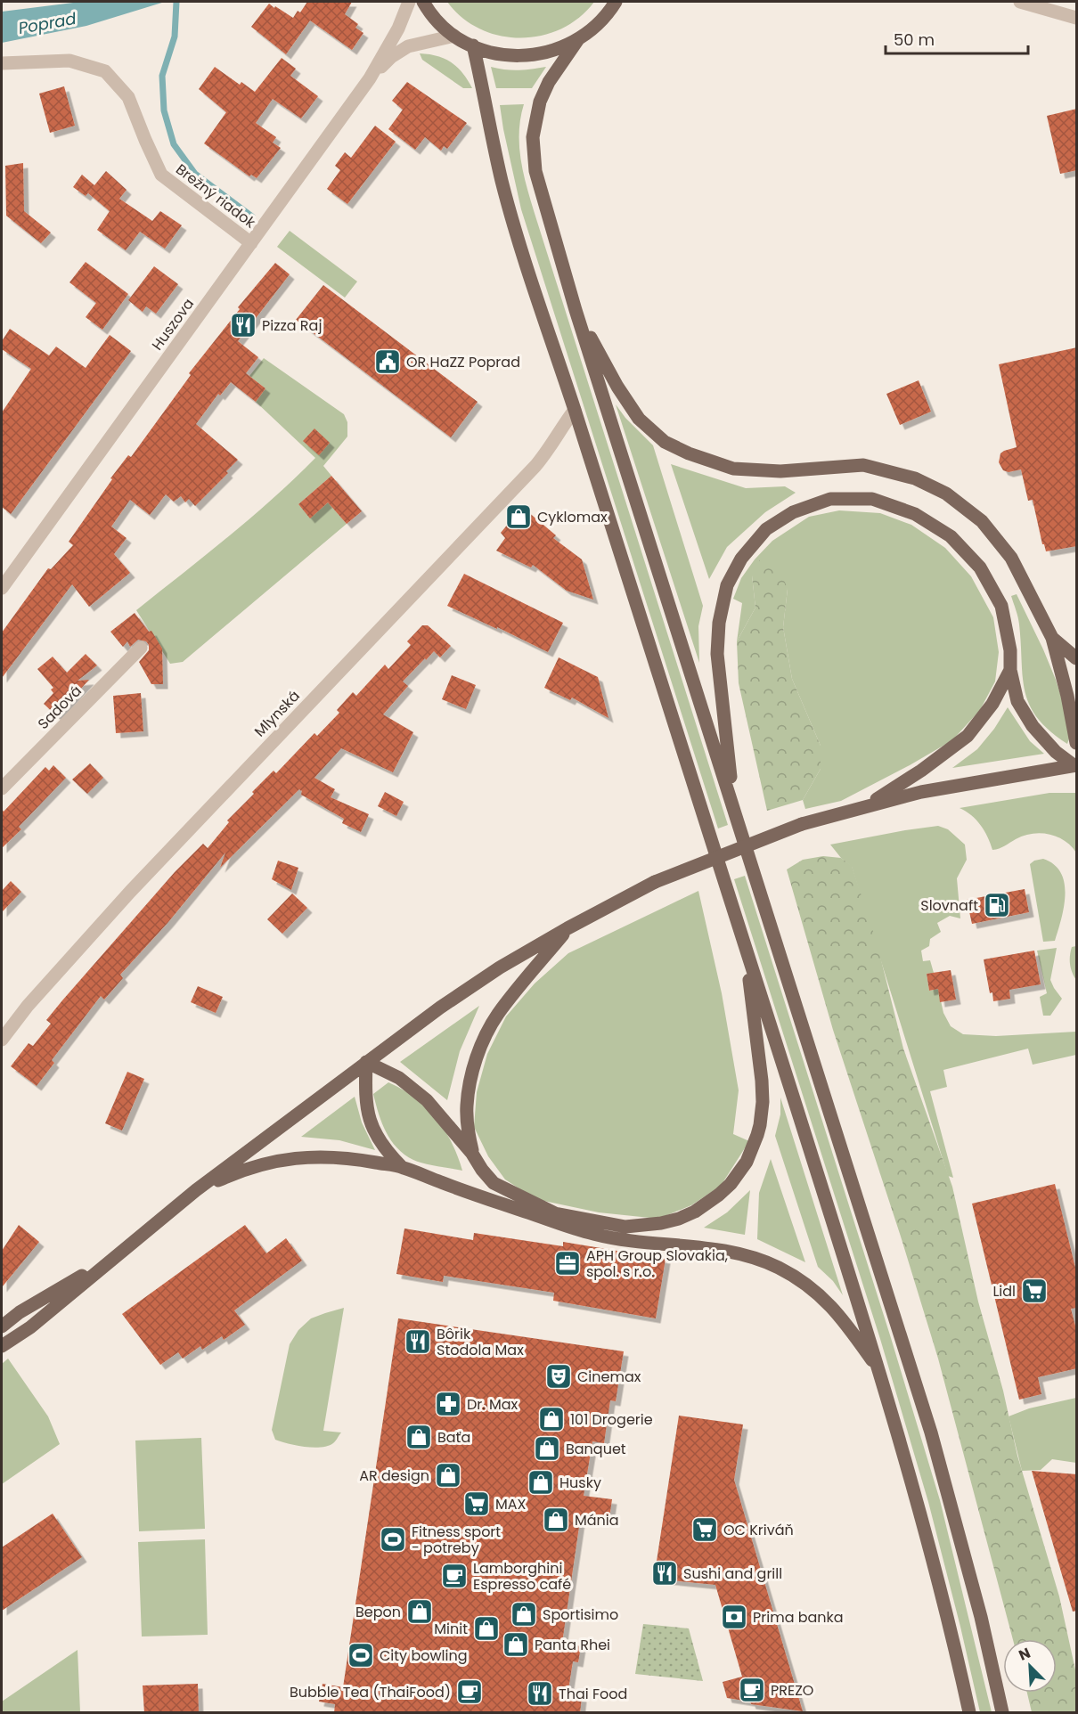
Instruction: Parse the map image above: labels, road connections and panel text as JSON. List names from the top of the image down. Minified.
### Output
{"streets":{"street":["Brežný riadok","Huszova","Sadová","Mlynská"]},"crossings":[["Brežný riadok","Huszova"]],"water":["Poprad"],"places":{"restaurant":["Pizza Raj","Bôrik Stodola Max","Sushi and grill","Thai Food"],"public building":["OR HaZZ Poprad"],"shop":["Cyklomax","101 Drogerie","Baťa","Banquet","AR design","Husky","Mánia","Bepon","Sportisimo","Minit","Panta Rhei"],"fuel station":["Slovnaft"],"office":["APH Group Slovakia, spol. s r.o."],"supermarket":["Lidl","MAX","OC Kriváň"],"theatre":["Cinemax"],"pharmacy":["Dr. Max"],"sports":["Fitness sport - potreby","City bowling"],"cafe":["Lamborghini Espresso café","PREZO","Bubble Tea (ThaiFood)"],"bank":["Prima banka"]},"scale_bar":"50 m","north":"top left"}
